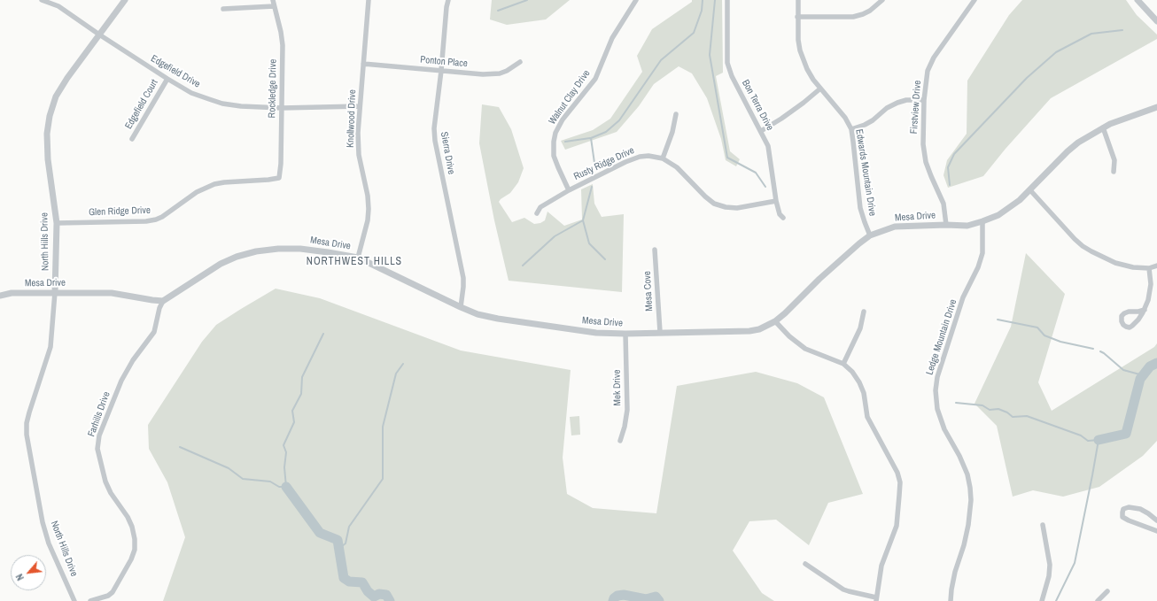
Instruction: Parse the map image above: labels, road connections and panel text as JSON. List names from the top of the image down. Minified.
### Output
{"streets":{"street":["Ponton Place","Edgefield Drive","Rockledge Drive","Walnut Clay Drive","Edgefield Court","Bon Terra Drive","Firstview Drive","Knollwood Drive","Sierra Drive","Rusty Ridge Drive","Edwards Mountain Drive","Glen Ridge Drive","Mesa Drive","North Hills Drive","Mesa Cove","Ledge Mountain Drive","Mek Drive","Farhills Drive"]},"crossings":[["Ponton Place","Knollwood Drive"],["Ponton Place","Sierra Drive"],["Edgefield Drive","Rockledge Drive"],["Edgefield Drive","Edgefield Court"],["Edgefield Drive","Knollwood Drive"],["Edgefield Drive","North Hills Drive"],["Rockledge Drive","Glen Ridge Drive"],["Walnut Clay Drive","Rusty Ridge Drive"],["Bon Terra Drive","Rusty Ridge Drive"],["Firstview Drive","Mesa Drive"],["Knollwood Drive","Mesa Drive"],["Sierra Drive","Mesa Drive"],["Edwards Mountain Drive","Mesa Drive"],["Glen Ridge Drive","North Hills Drive"],["Mesa Drive","North Hills Drive"],["Mesa Drive","Mesa Cove"],["Mesa Drive","Ledge Mountain Drive"],["Mesa Drive","Mek Drive"],["Mesa Drive","Farhills Drive"]],"districts":["NORTHWEST HILLS"],"north":"bottom left"}
